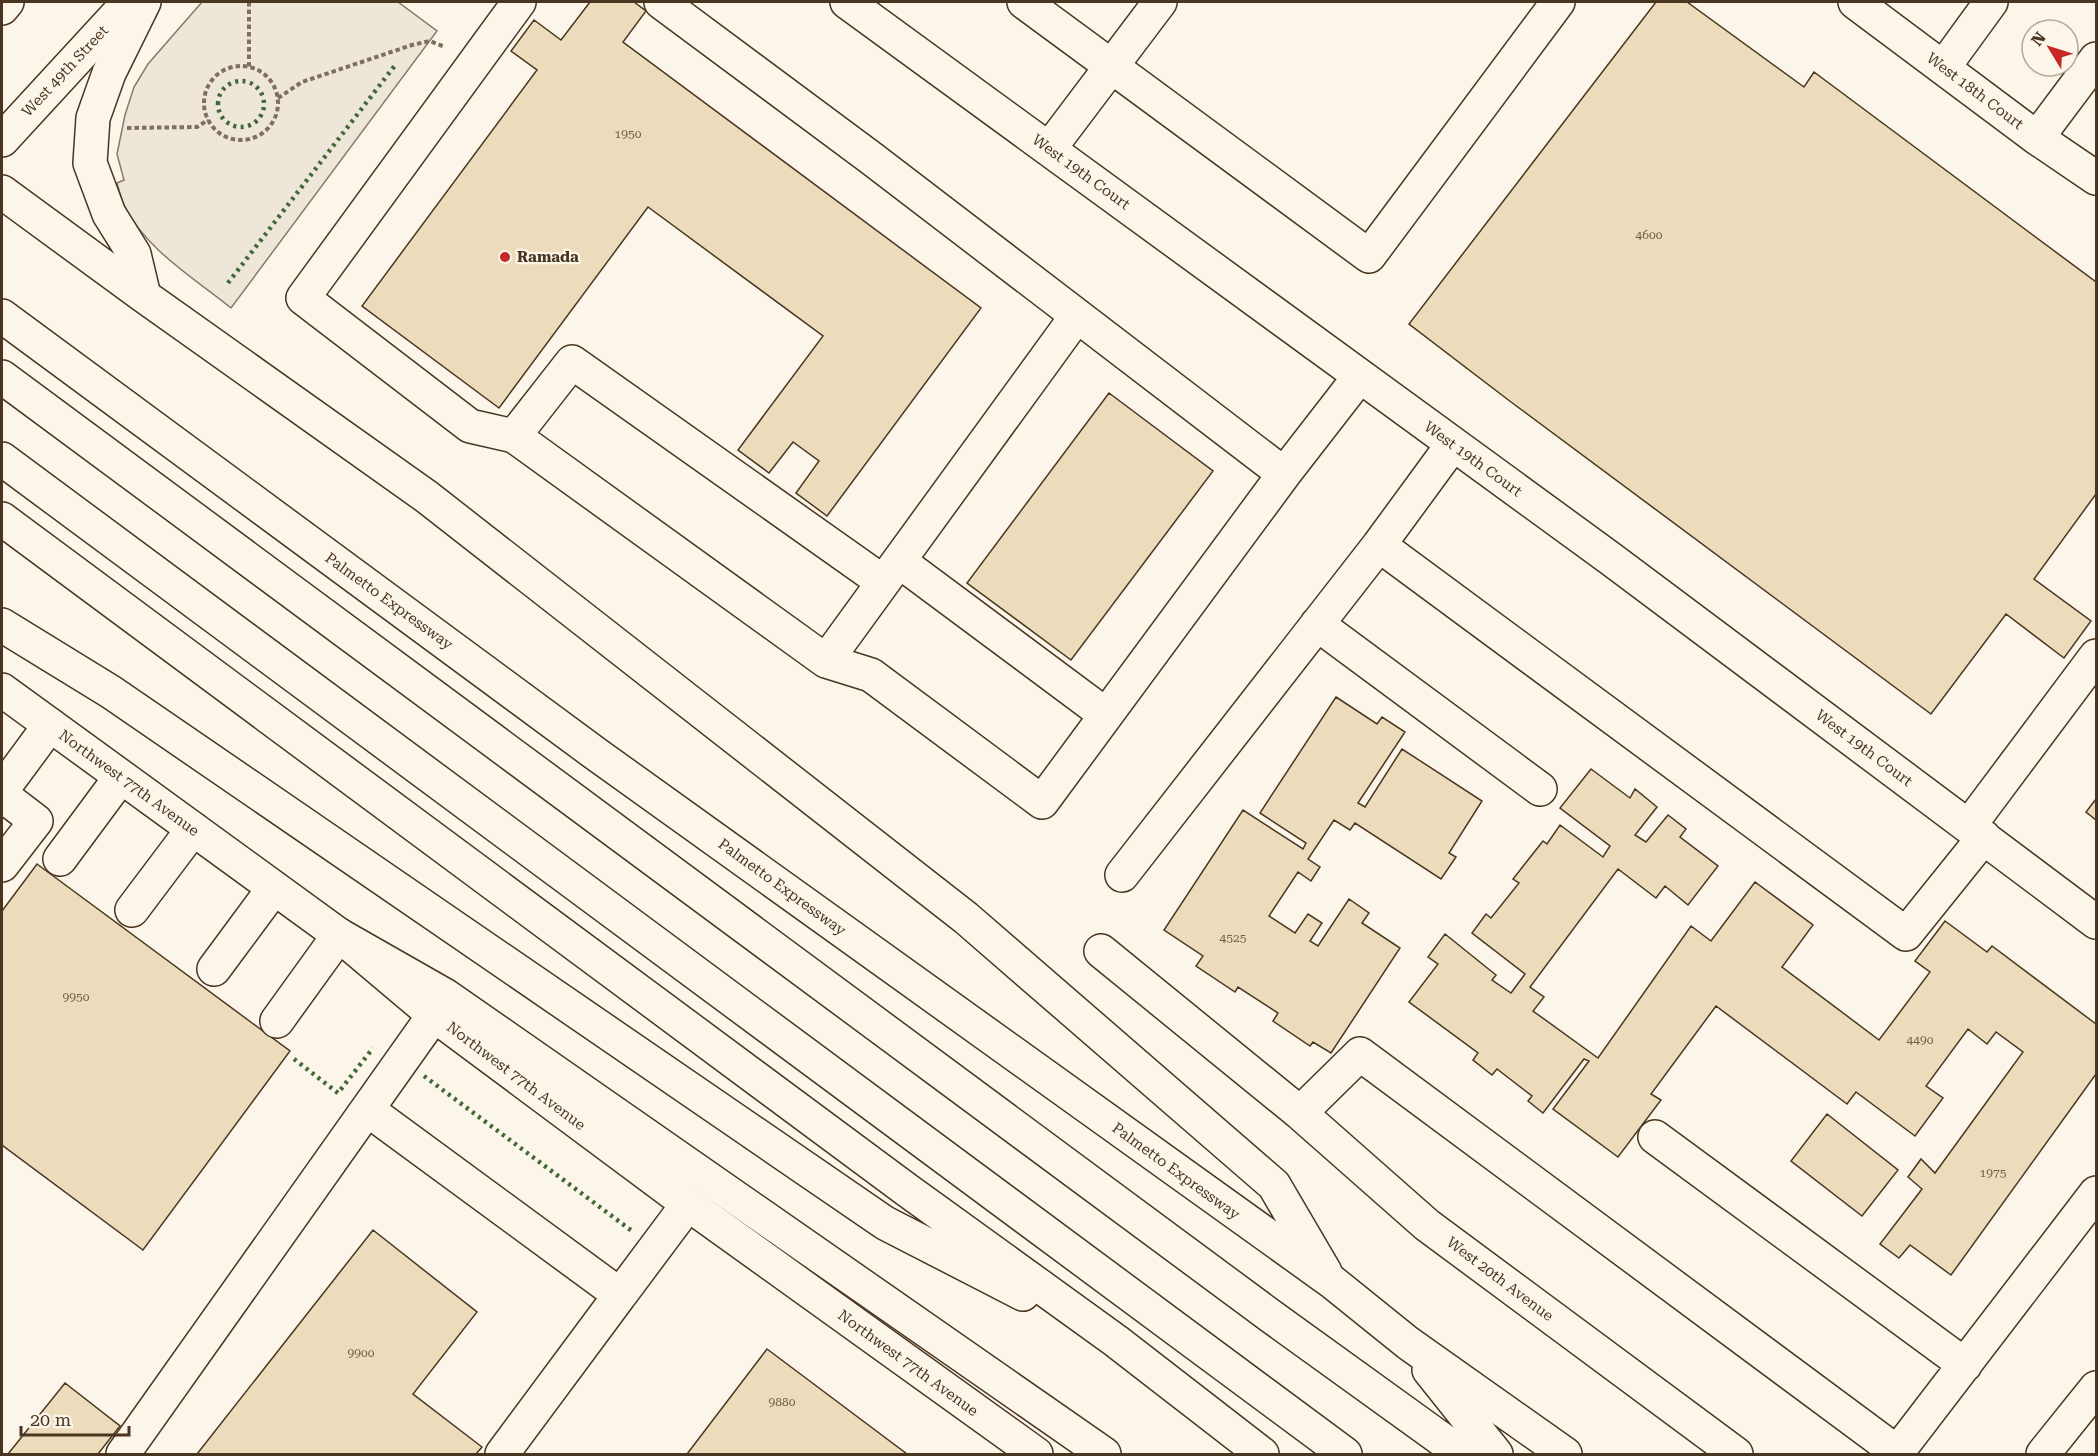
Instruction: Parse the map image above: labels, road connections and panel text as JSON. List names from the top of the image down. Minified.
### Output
{"streets":{"main road":["West 49th Street","West 18th Court","West 19th Court","Palmetto Expressway","Northwest 77th Avenue","West 20th Avenue"]},"places":["Ramada"],"house_numbers":["1950","4600","4525","9950","4490","1975","9900","9880"],"scale_bar":"20 m","north":"top left"}
